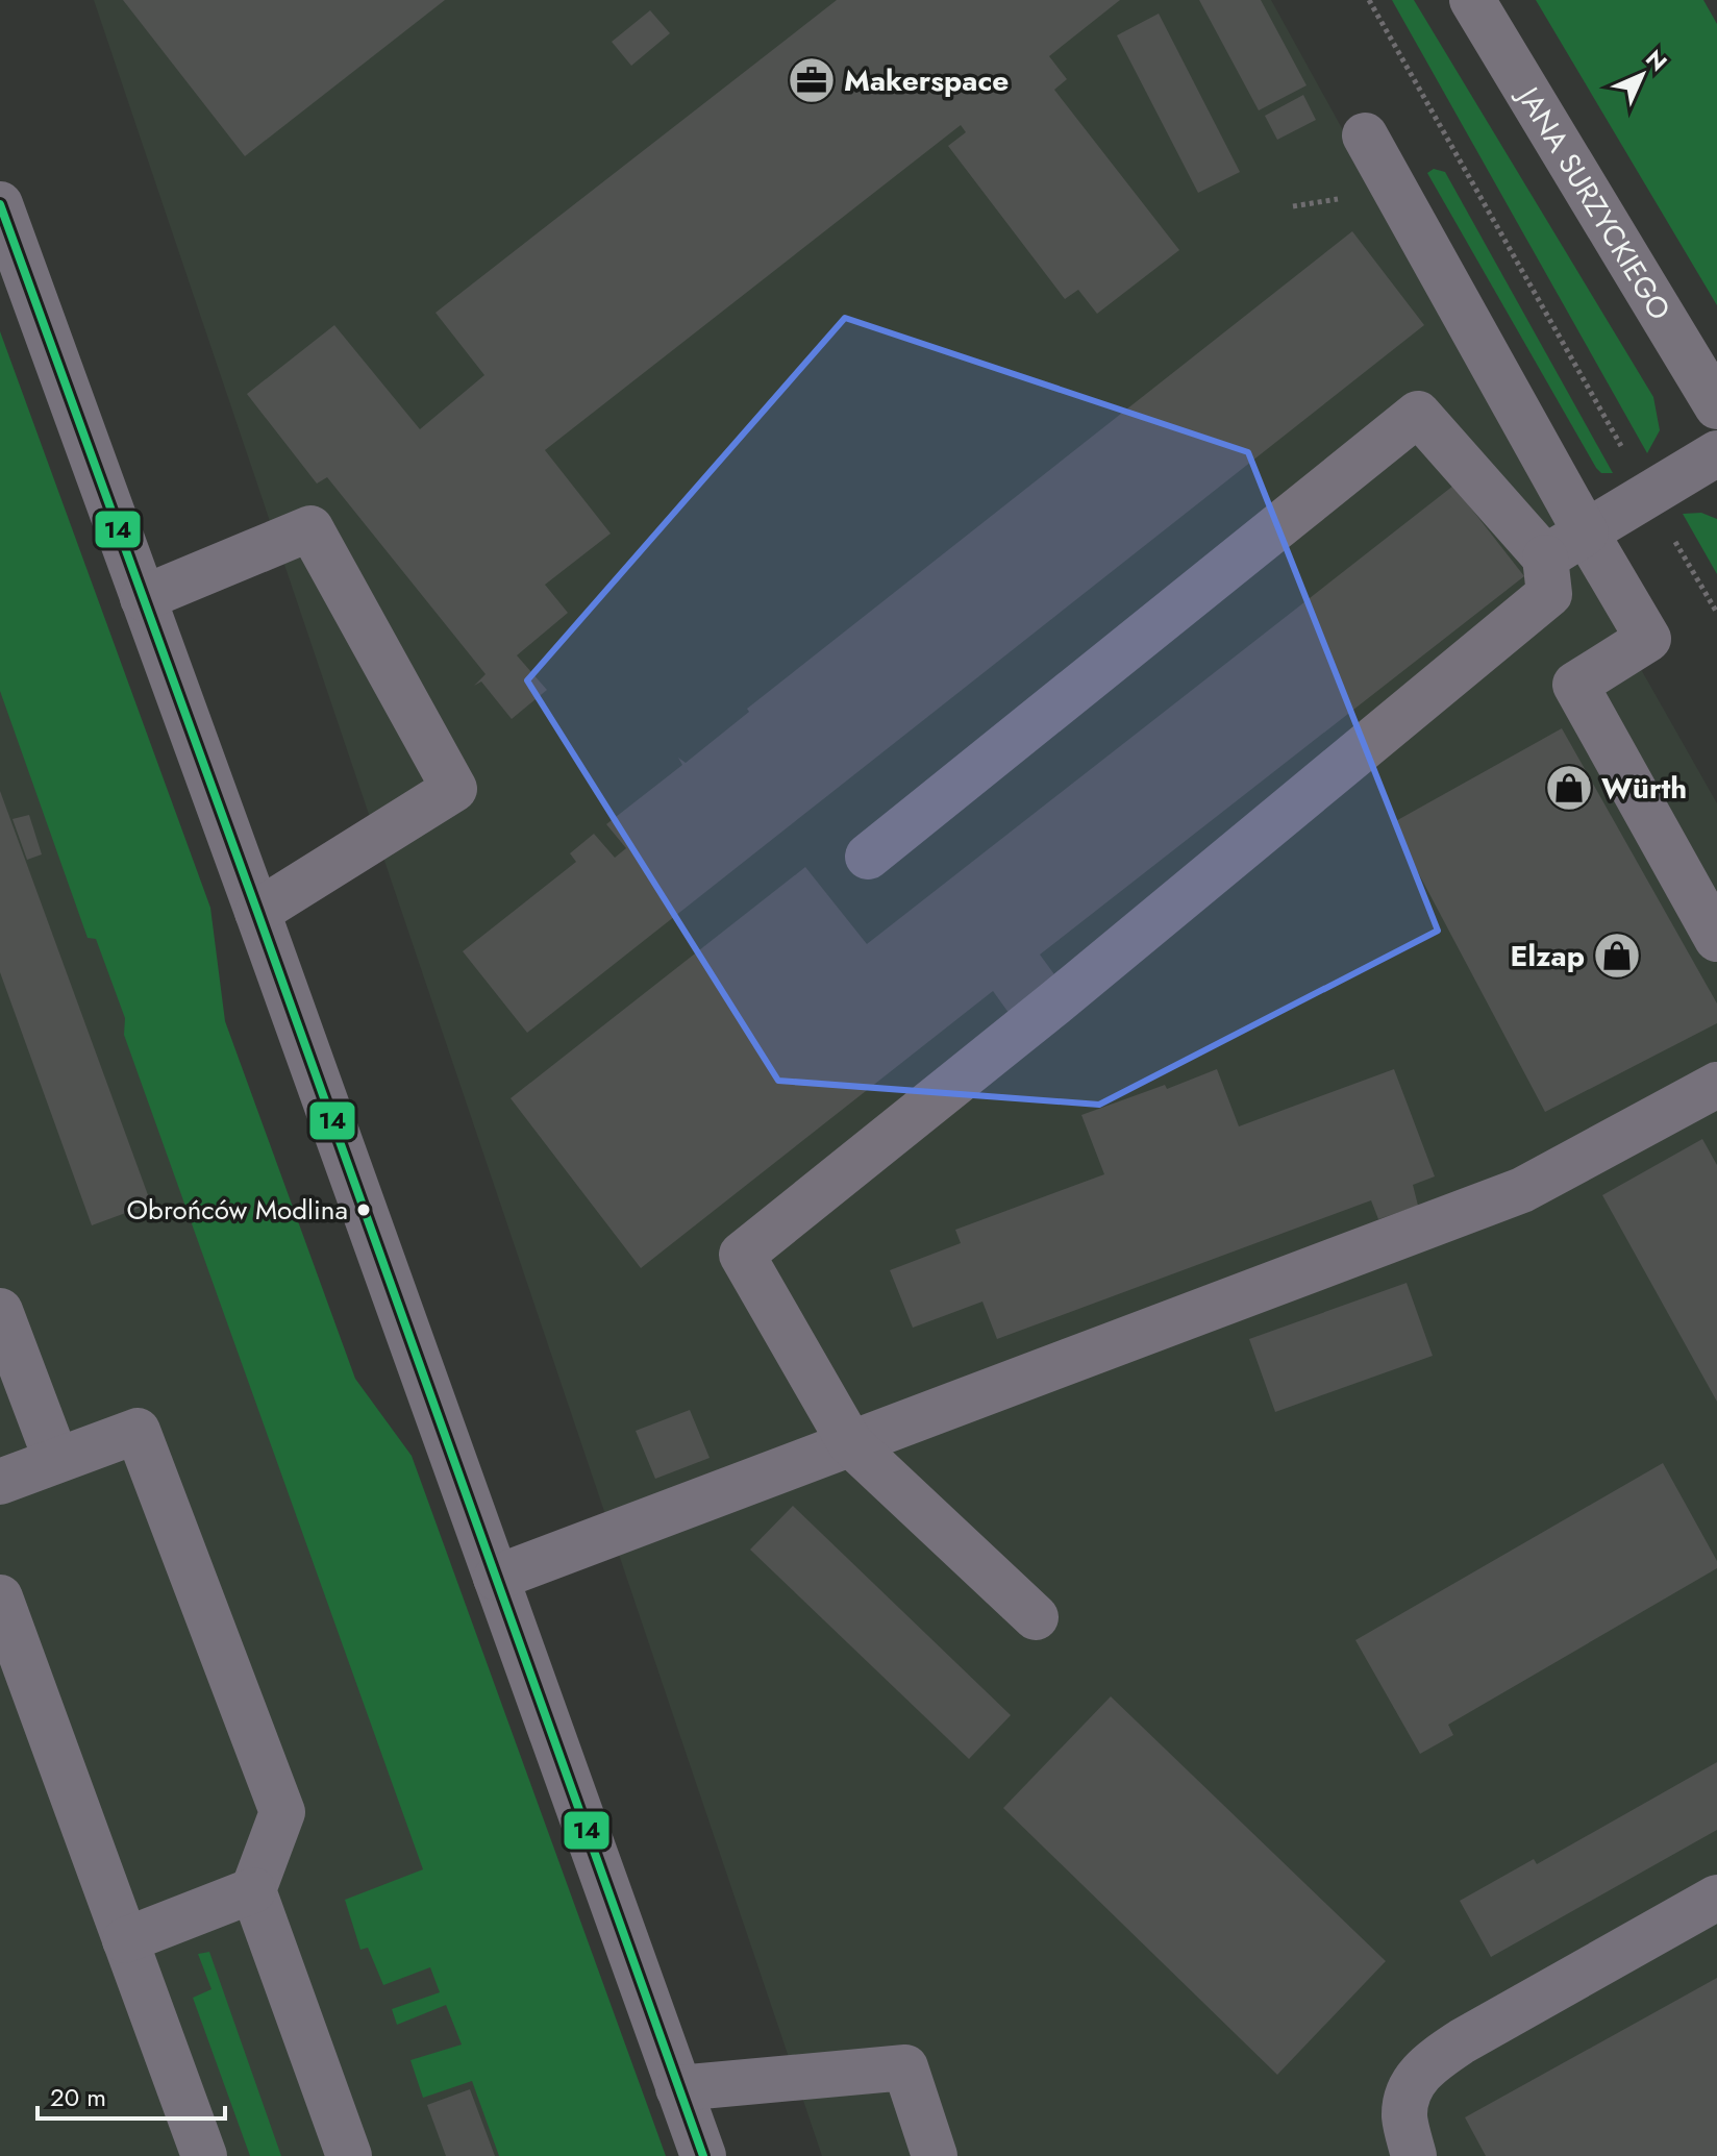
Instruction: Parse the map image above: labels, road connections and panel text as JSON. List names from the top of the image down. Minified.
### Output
{"streets":{"main road":["JANA SURZYCKIEGO"]},"places":{"office":["Makerspace"],"shop":["Würth","Elzap"],"other":["Obrońców Modlina"]},"lines":["transit line 14"],"scale_bar":"20 m","north":"top right"}
